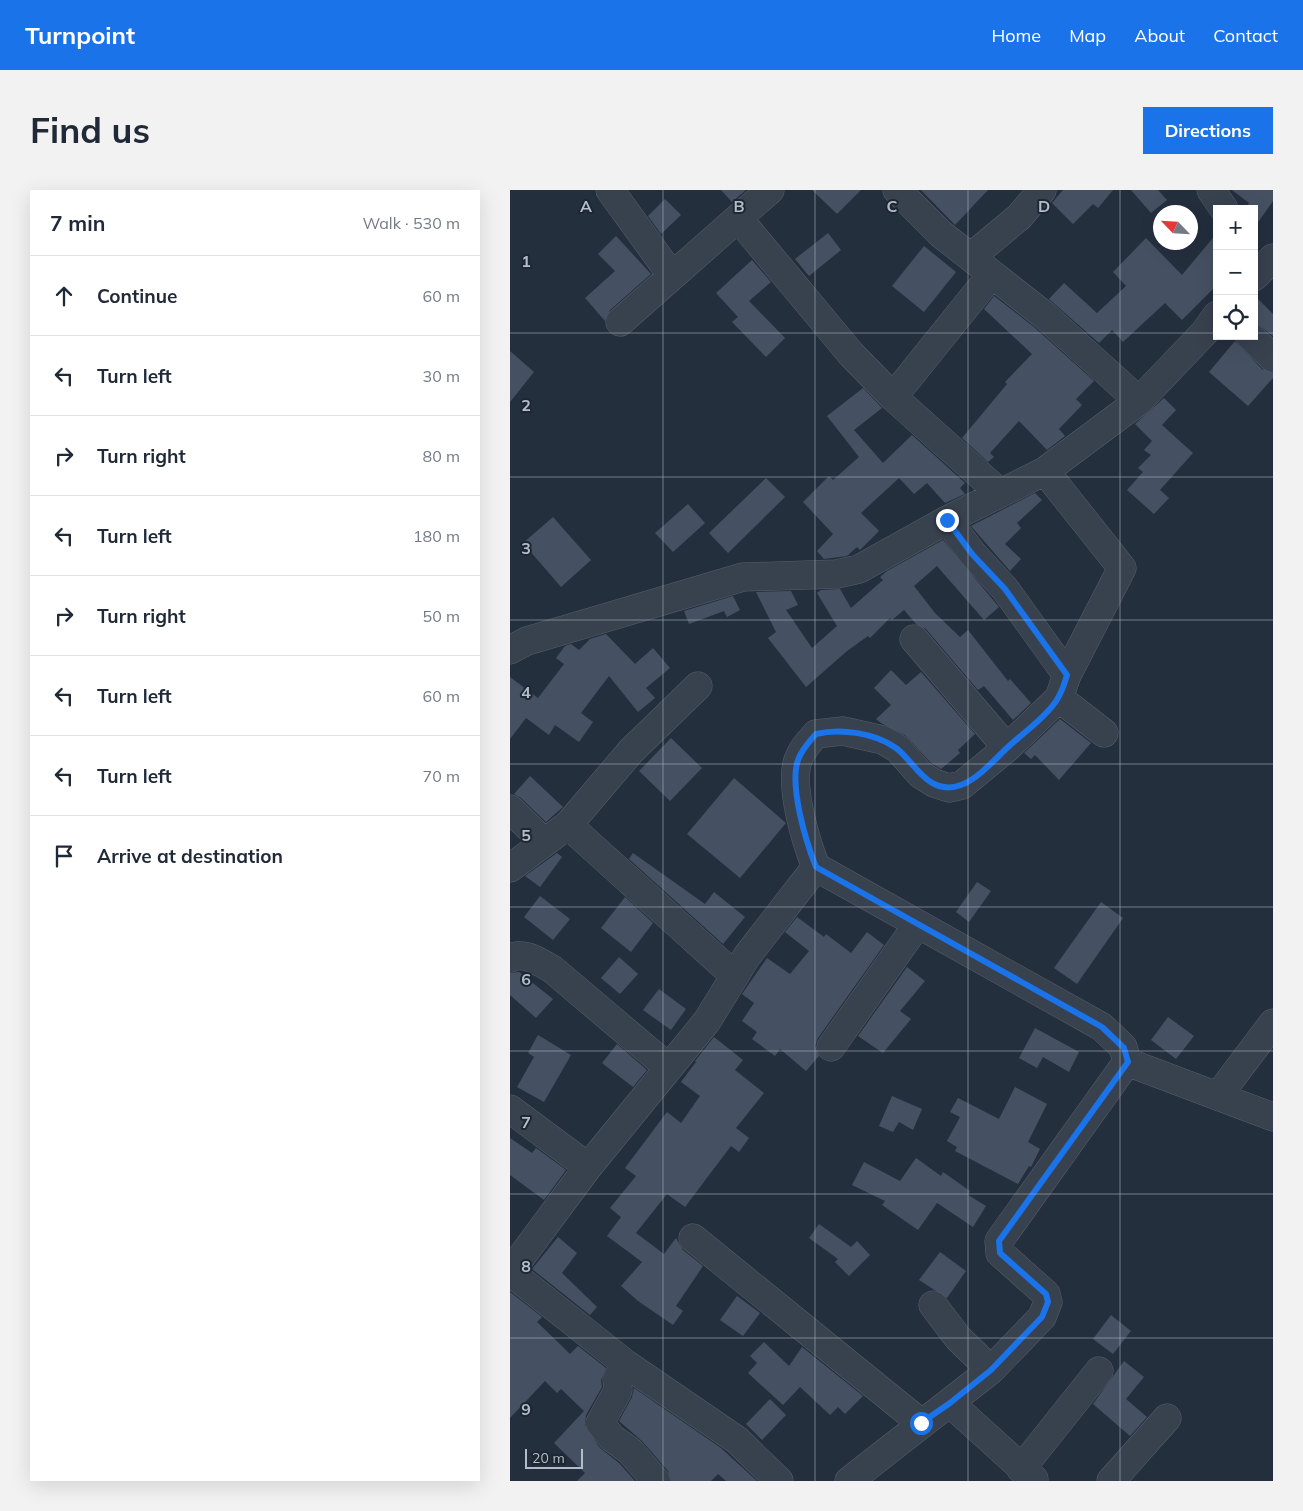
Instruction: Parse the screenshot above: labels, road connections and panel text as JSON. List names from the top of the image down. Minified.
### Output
{"scale_bar":"20 m","north":"top left","page":{"header":"Turnpoint","nav":["Home","Map","About","Contact"],"buttons":"Directions","title":"Find us","heading":["7 min","Walk · 530 m"],"map_buttons":["+","−"],"list":[["Continue","60 m"],["Turn left","30 m"],["Turn right","80 m"],["Turn left","180 m"],["Turn right","50 m"],["Turn left","60 m"],["Turn left","70 m"],"Arrive at destination"],"scale":"20 m"},"grid":{"columns":["A","B","C","D"],"rows":["1","2","3","4","5","6","7","8","9"]}}
